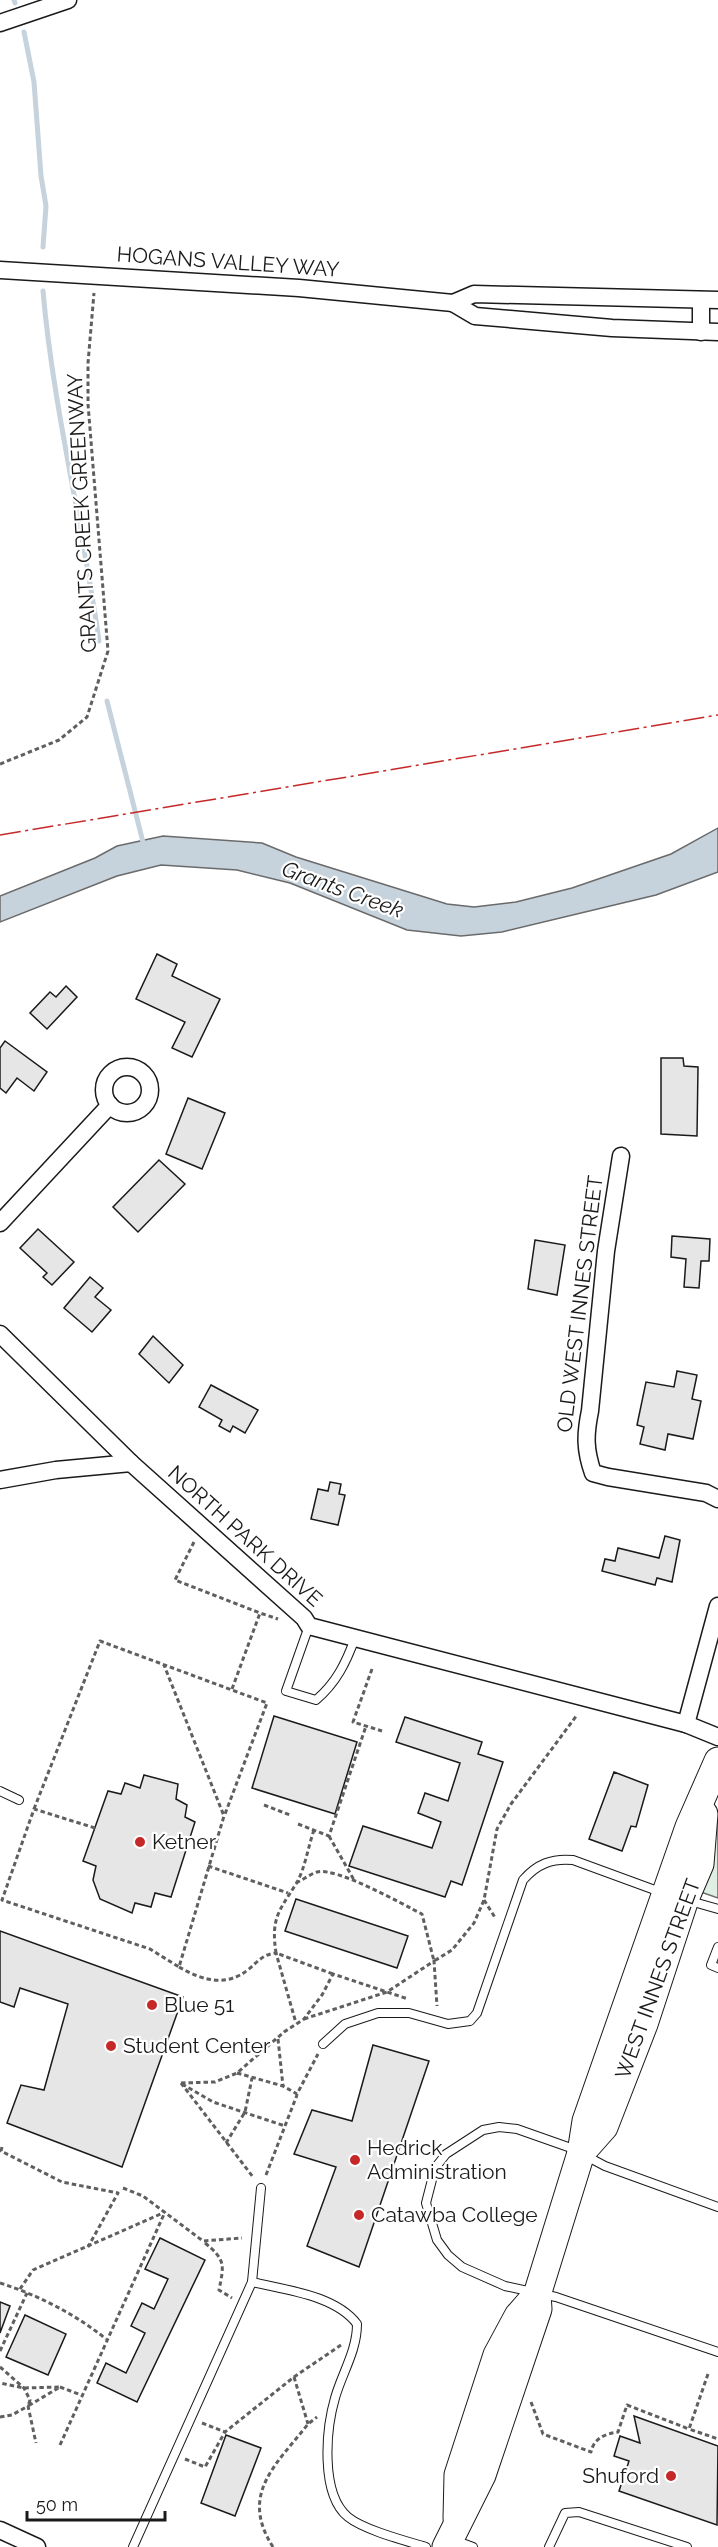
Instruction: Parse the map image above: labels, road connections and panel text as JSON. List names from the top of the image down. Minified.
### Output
{"streets":{"main road":["WEST INNES STREET"],"street":["HOGANS VALLEY WAY","OLD WEST INNES STREET","NORTH PARK DRIVE"],"path":["GRANTS CREEK GREENWAY"]},"crossings":[["HOGANS VALLEY WAY","GRANTS CREEK GREENWAY"]],"water":["Grants Creek"],"places":["Ketner","Blue 51","Student Center","Hedrick Administration","Catawba College","Shuford"],"scale_bar":"50 m"}
